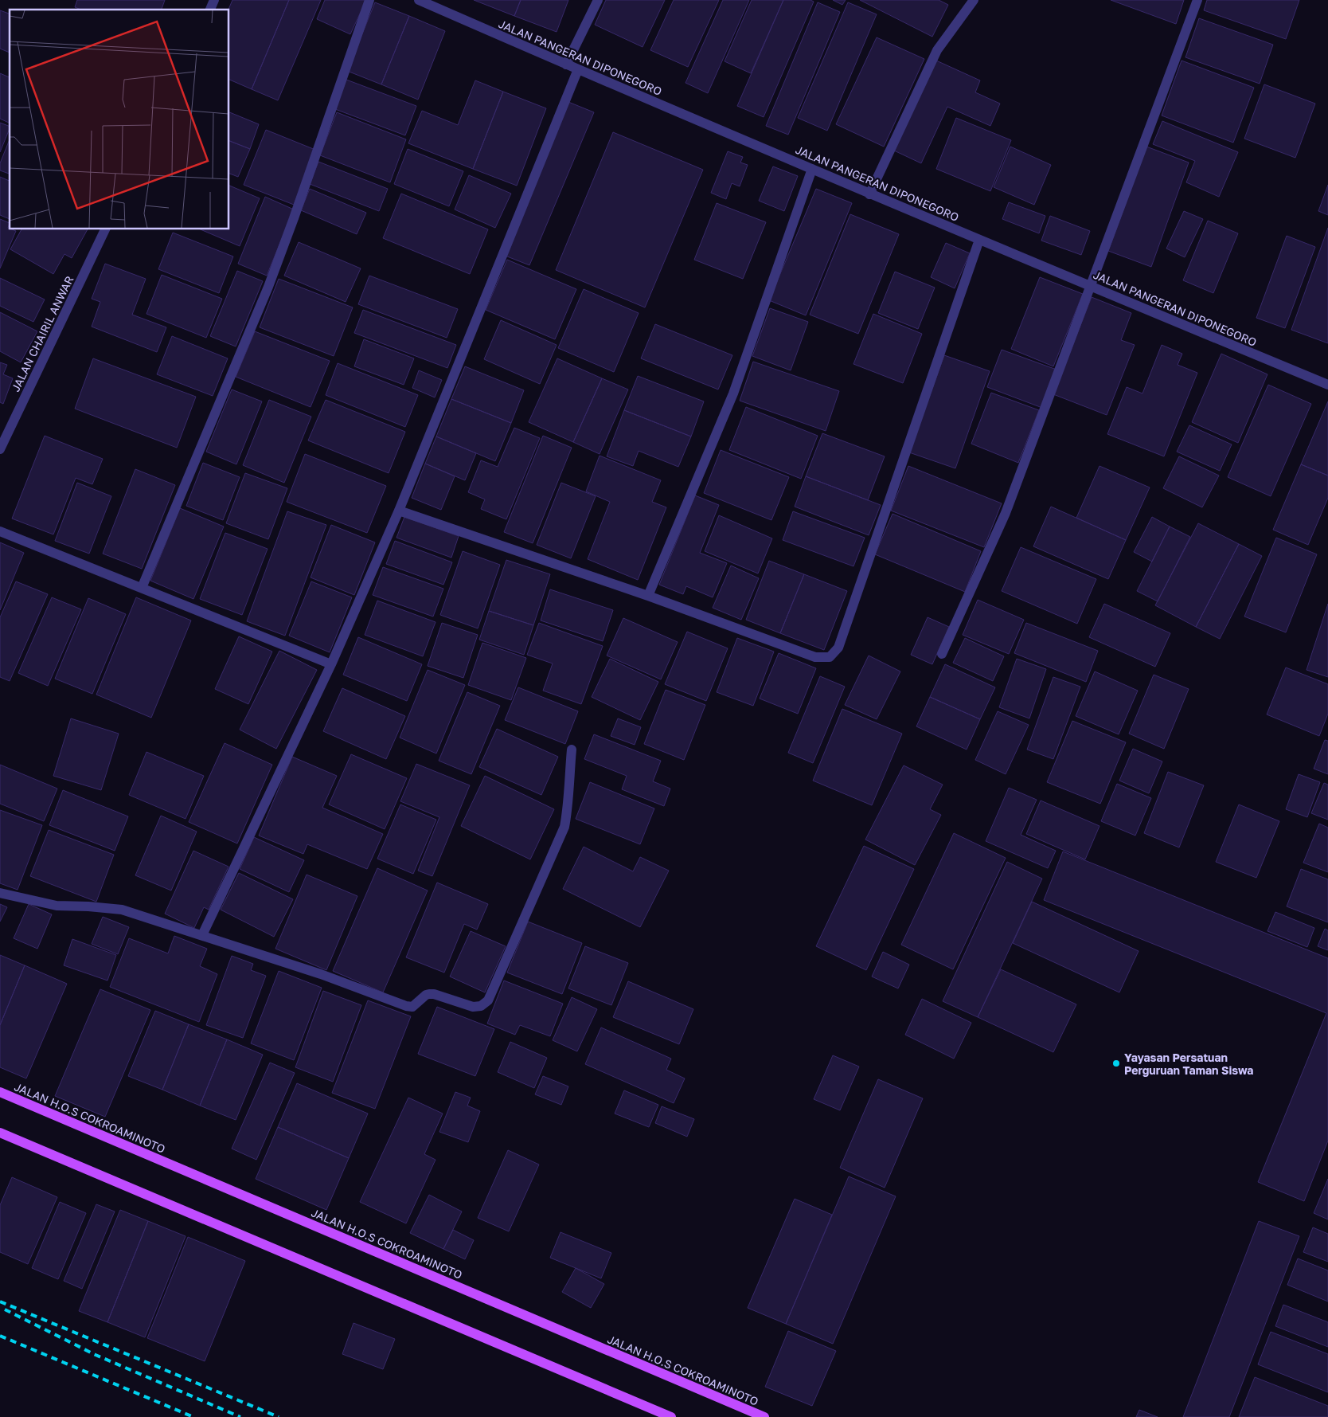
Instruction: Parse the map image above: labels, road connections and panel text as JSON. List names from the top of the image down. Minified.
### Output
{"streets":{"main road":["JALAN H.O.S COKROAMINOTO"],"street":["JALAN PANGERAN DIPONEGORO","JALAN CHAIRIL ANWAR"]},"places":["Yayasan Persatuan Perguruan Taman Siswa"]}
